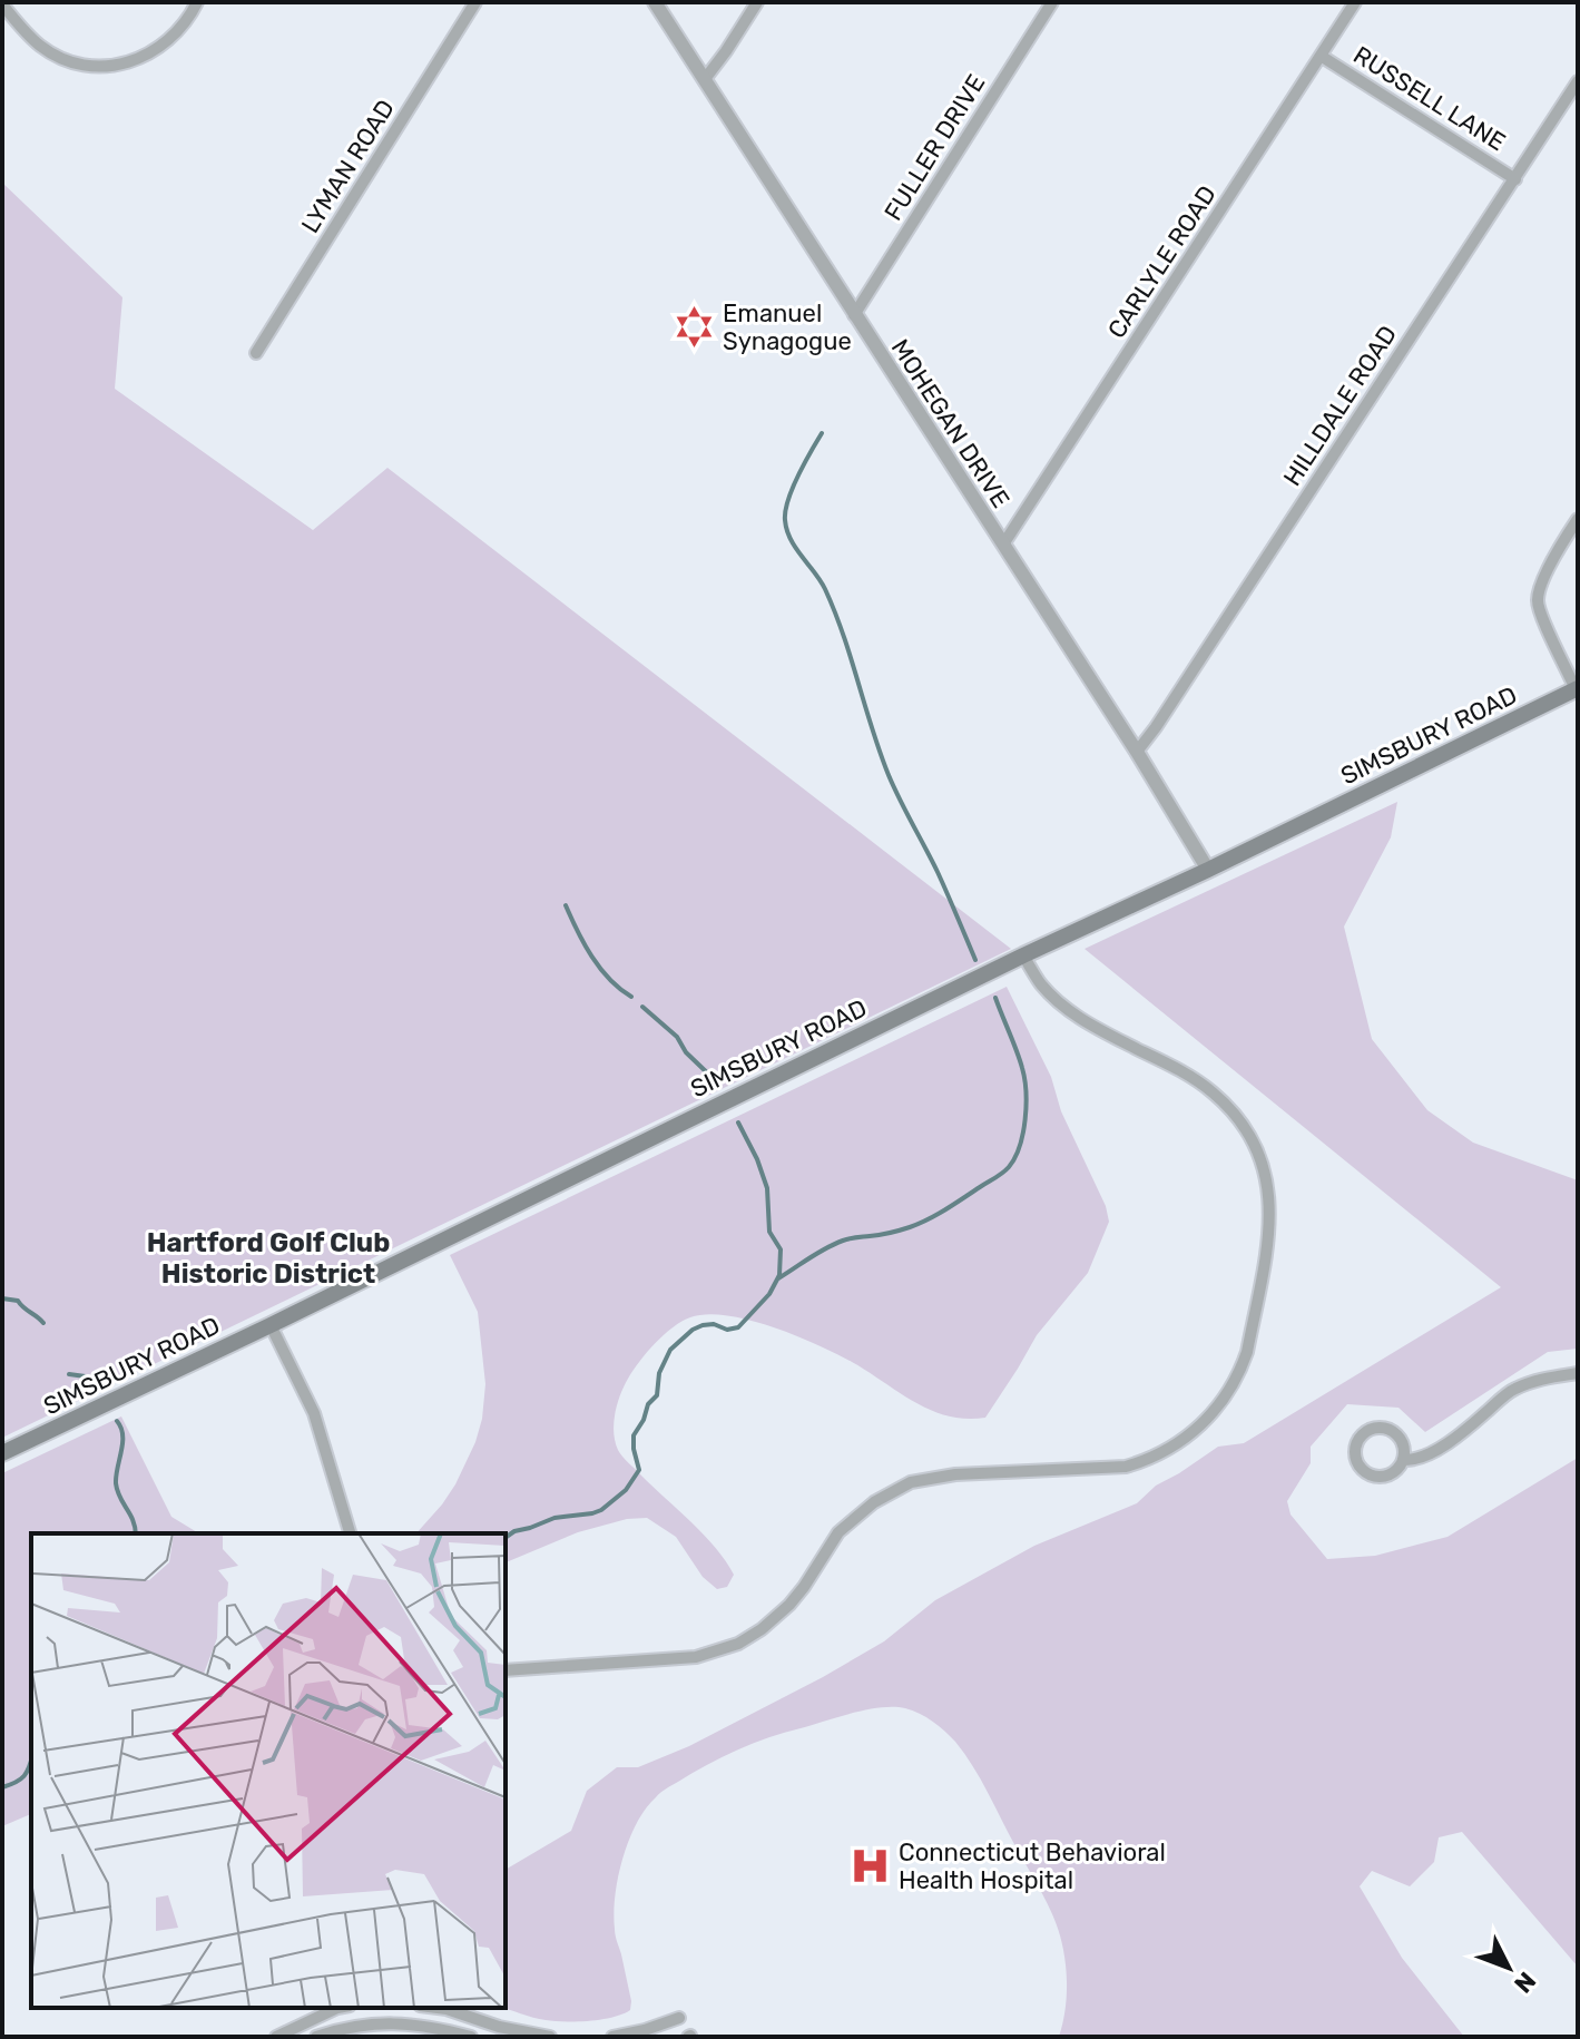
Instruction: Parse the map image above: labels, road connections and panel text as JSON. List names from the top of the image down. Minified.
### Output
{"streets":{"main road":["SIMSBURY ROAD"],"street":["RUSSELL LANE","FULLER DRIVE","LYMAN ROAD","CARLYLE ROAD","HILLDALE ROAD","MOHEGAN DRIVE"]},"crossings":[["RUSSELL LANE","CARLYLE ROAD"],["RUSSELL LANE","HILLDALE ROAD"],["FULLER DRIVE","MOHEGAN DRIVE"],["CARLYLE ROAD","MOHEGAN DRIVE"],["HILLDALE ROAD","MOHEGAN DRIVE"],["MOHEGAN DRIVE","SIMSBURY ROAD"]],"districts":["Hartford Golf Club Historic District"],"places":{"synagogue":["Emanuel Synagogue"],"hospital":["Connecticut Behavioral Health Hospital"]},"north":"bottom right"}
